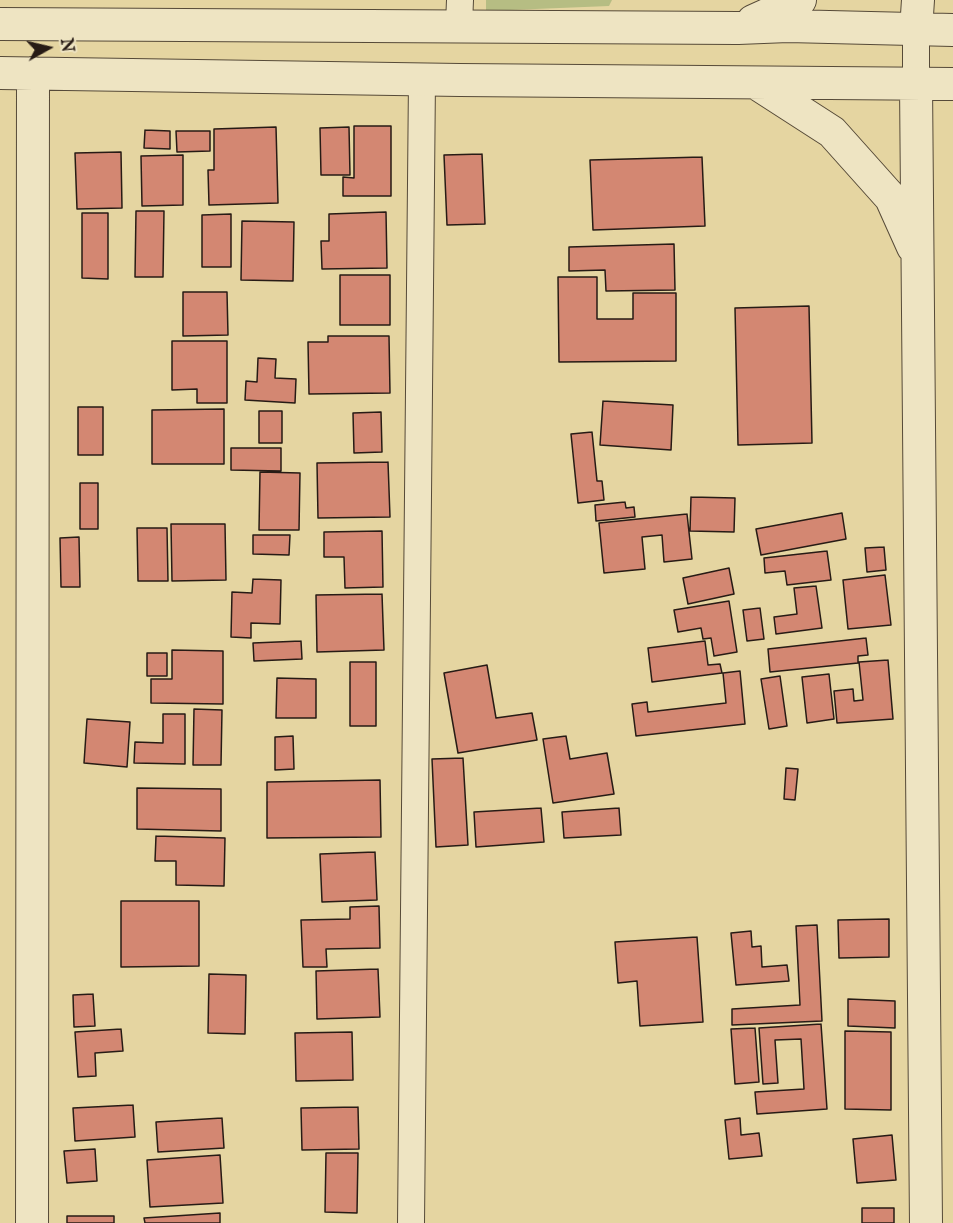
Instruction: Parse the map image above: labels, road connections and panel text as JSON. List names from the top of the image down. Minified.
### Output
{"north":"right"}
